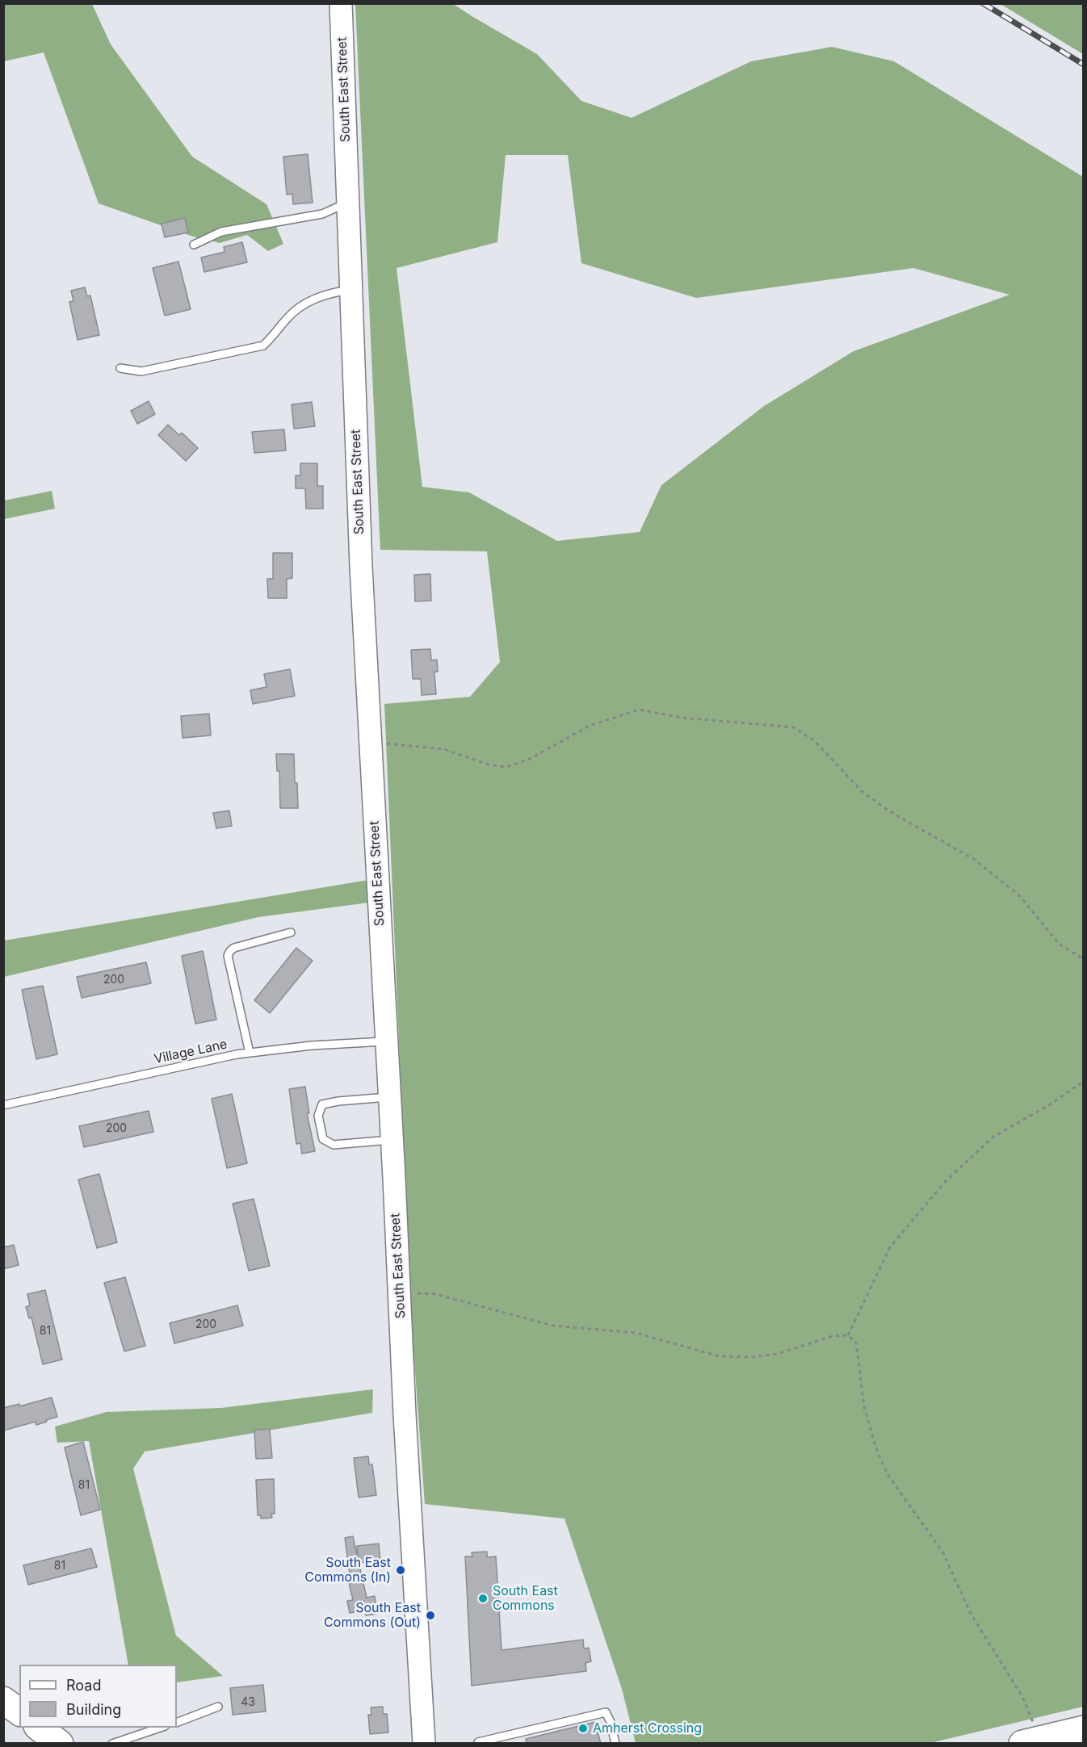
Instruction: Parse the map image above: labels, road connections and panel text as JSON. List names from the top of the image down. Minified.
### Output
{"streets":{"main road":["South East Street"],"lane":["Village Lane"]},"crossings":[["South East Street","Village Lane"]],"places":["South East Commons (In)","South East Commons","South East Commons (Out)","Amherst Crossing"],"house_numbers":["200","200","200","81","81","81","43"],"legend":["Road","Building"]}
